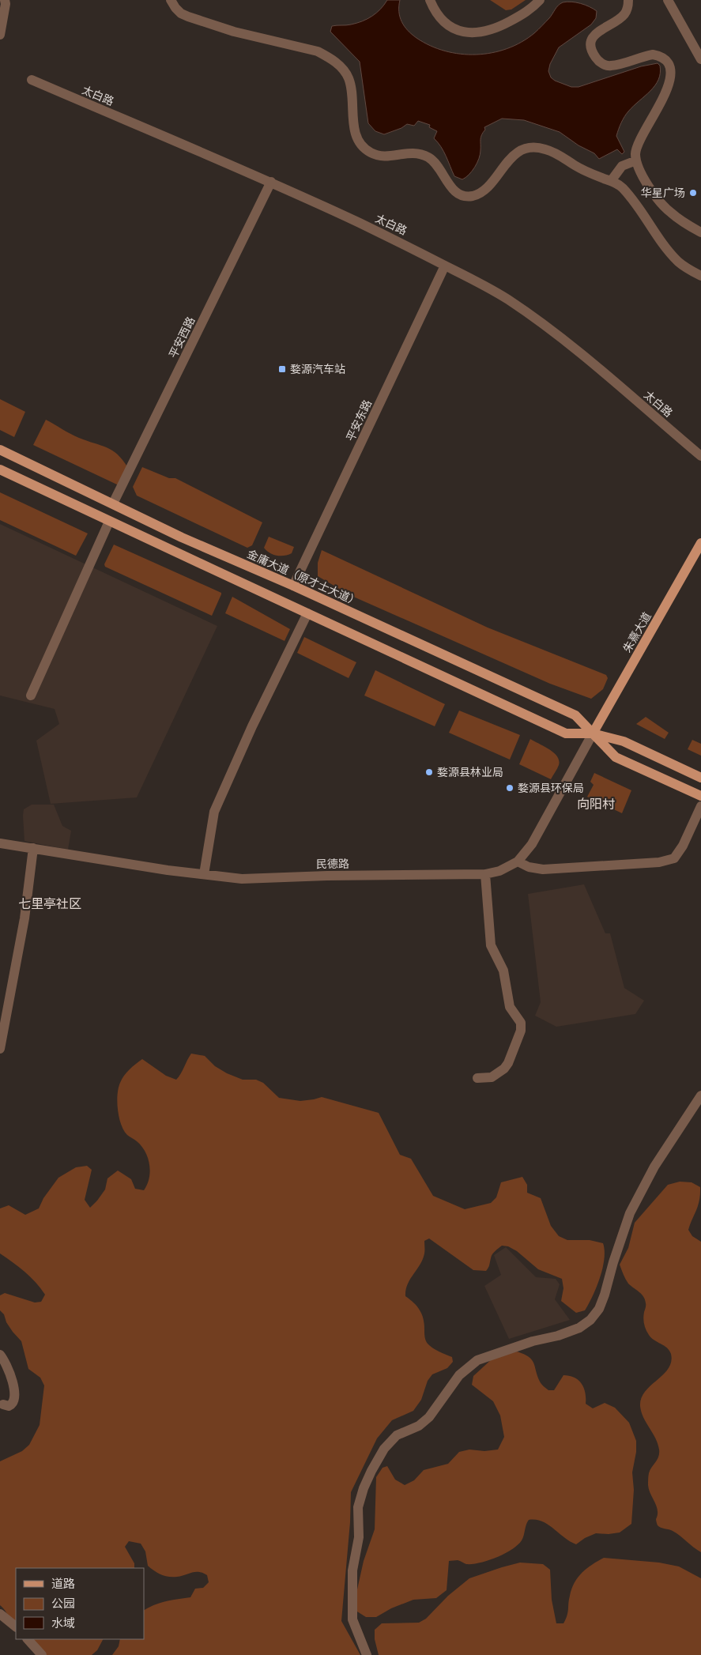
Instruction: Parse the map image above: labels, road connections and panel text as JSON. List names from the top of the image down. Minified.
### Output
{"streets":{"main road":["金庸大道（原才士大道）","朱熹大道"],"street":["太白路","平安西路","平安东路","民德路"]},"crossings":[["太白路","平安西路"],["太白路","平安东路"],["平安西路","金庸大道（原才士大道）"],["平安东路","金庸大道（原才士大道）"],["金庸大道（原才士大道）","朱熹大道"],["金庸大道（原才士大道）","民德路"],["朱熹大道","民德路"]],"districts":["向阳村","七里亭社区"],"places":{"other":["华星广场","婺源县林业局","婺源县环保局"],"transit":["婺源汽车站"]},"legend":["道路","公园","水域"]}
